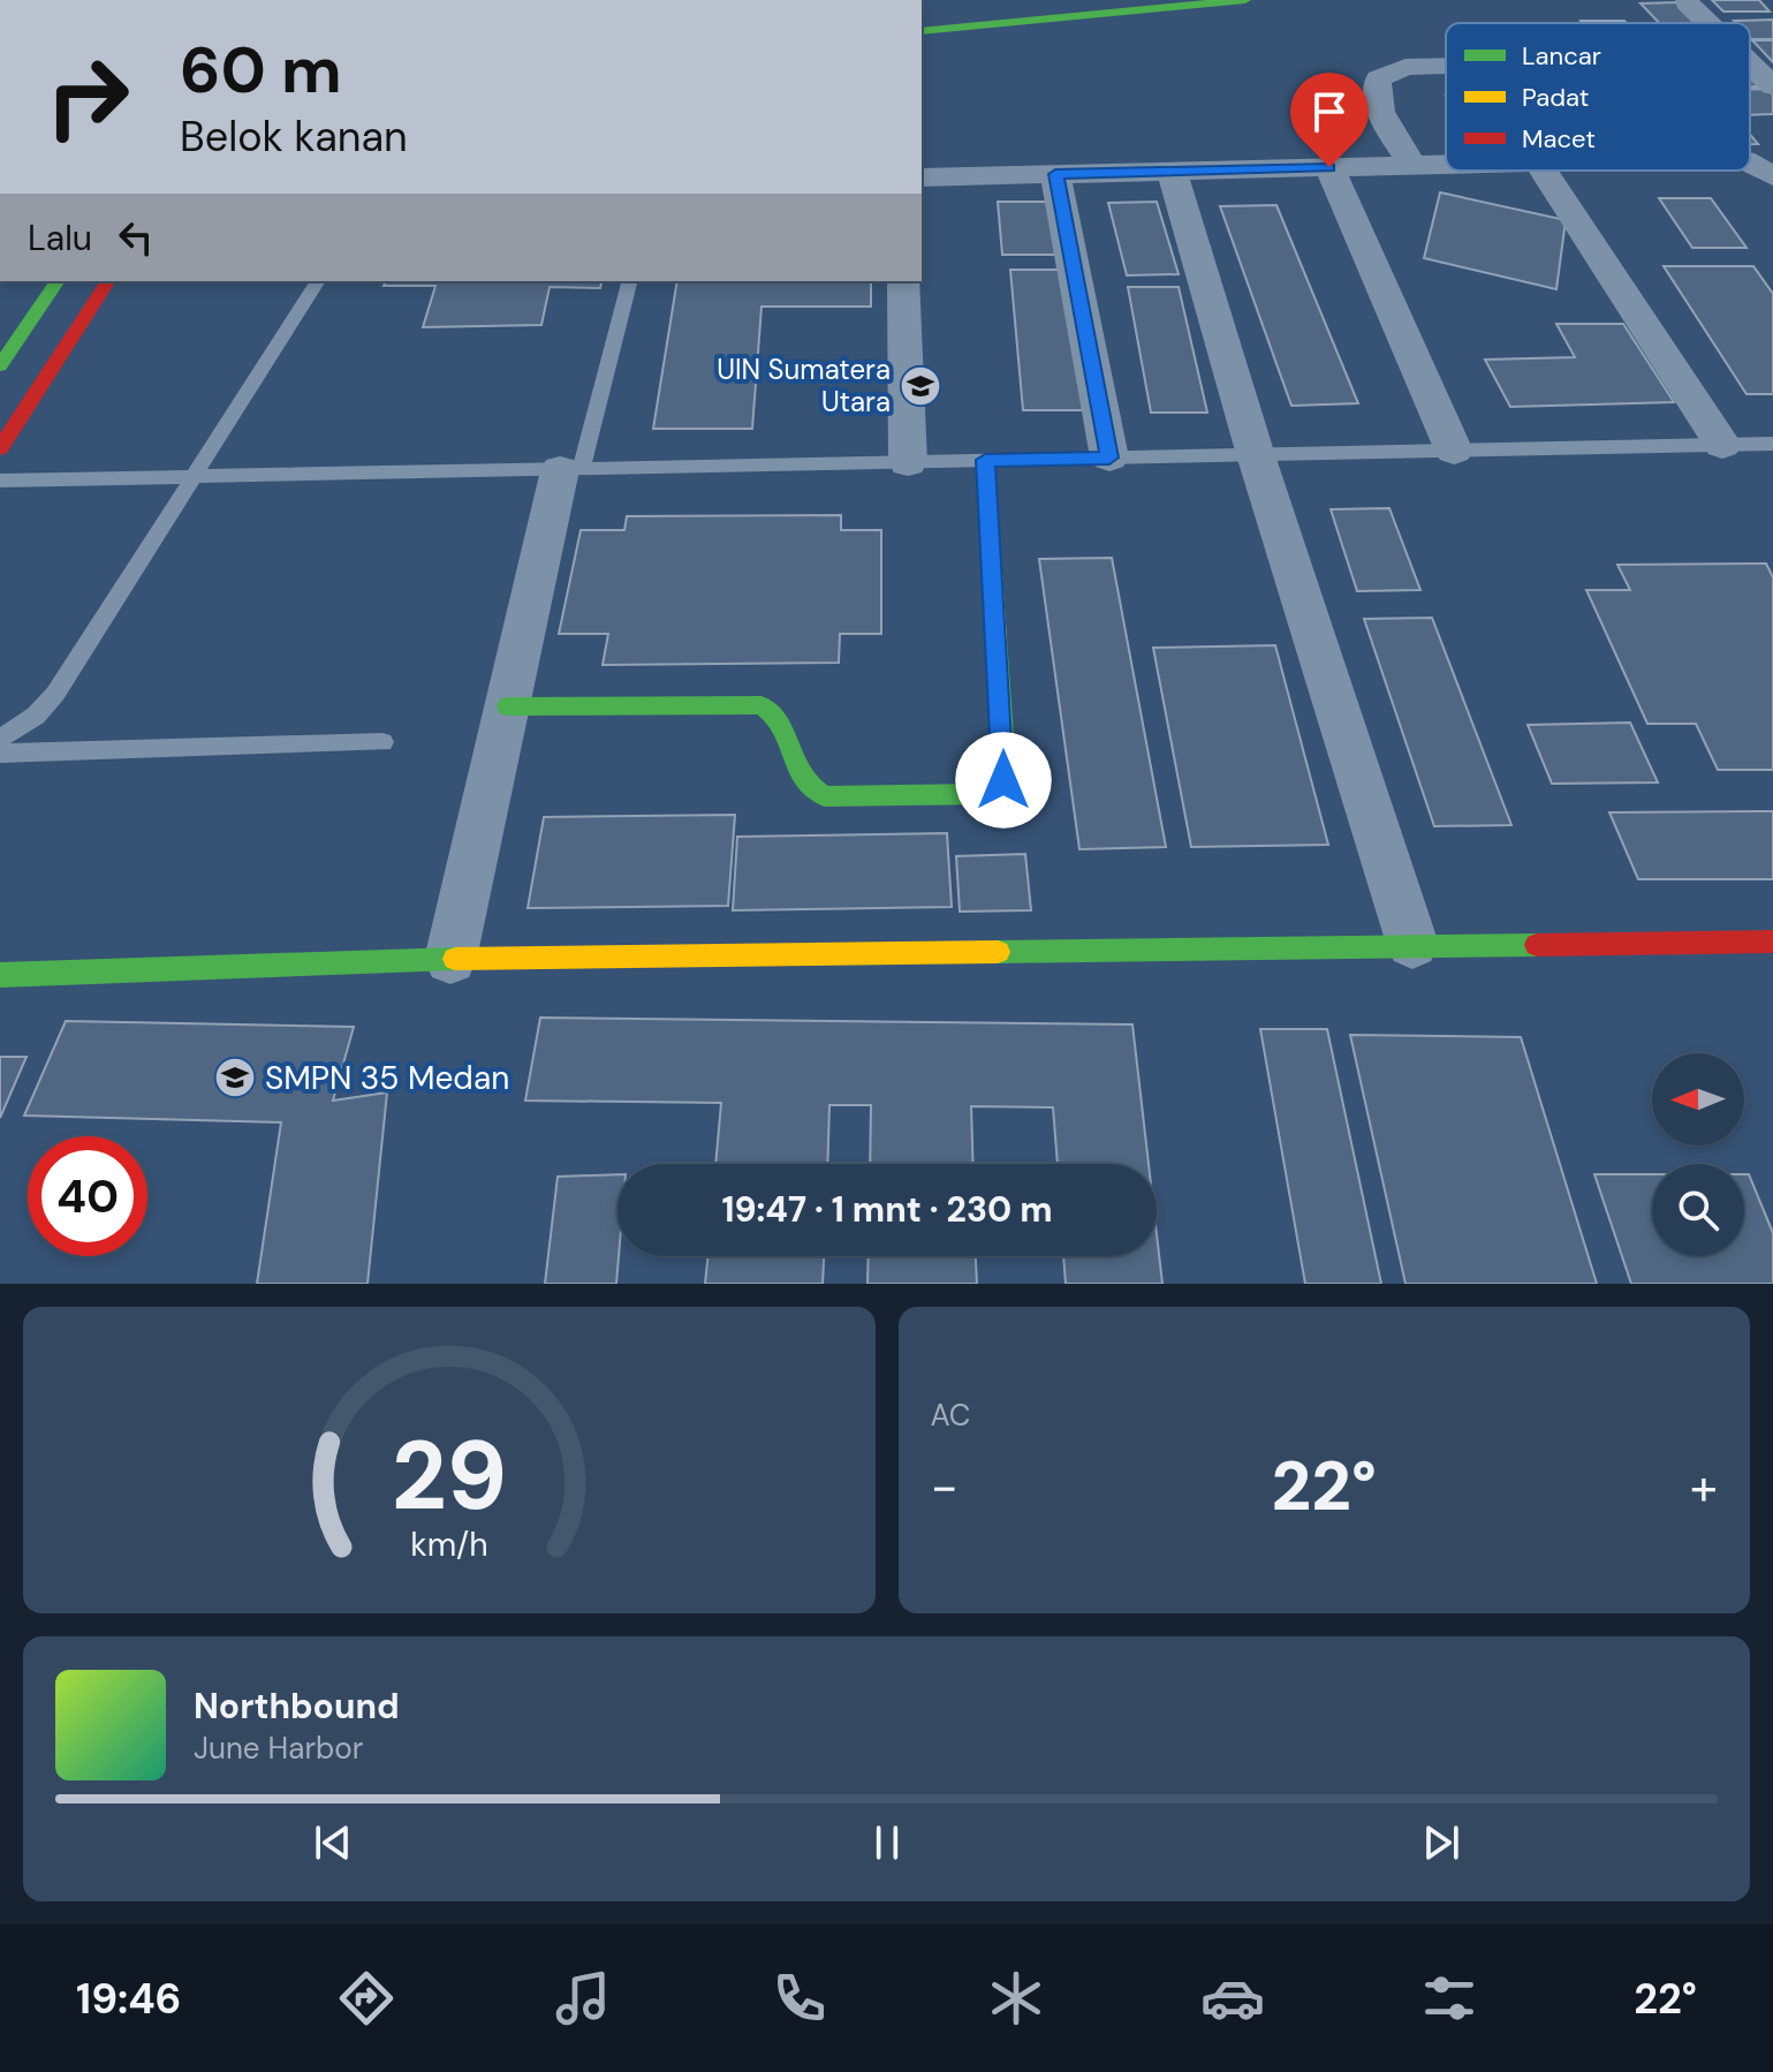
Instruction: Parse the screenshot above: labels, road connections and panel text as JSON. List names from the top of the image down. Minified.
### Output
{"places":{"school or university":["UIN Sumatera Utara","SMPN 35 Medan"]},"legend":["Lancar","Padat","Macet"],"north":"left","page":{"turn":["60 m","Belok kanan"],"then":"Lalu","limit":"40","trip":"19:47 · 1 mnt · 230 m","tile":"AC","heat":["−","22°","+"],"song":["Northbound","June Harbor"],"tabs":["19:46","22°"],"gauge":["29","km/h"]}}
